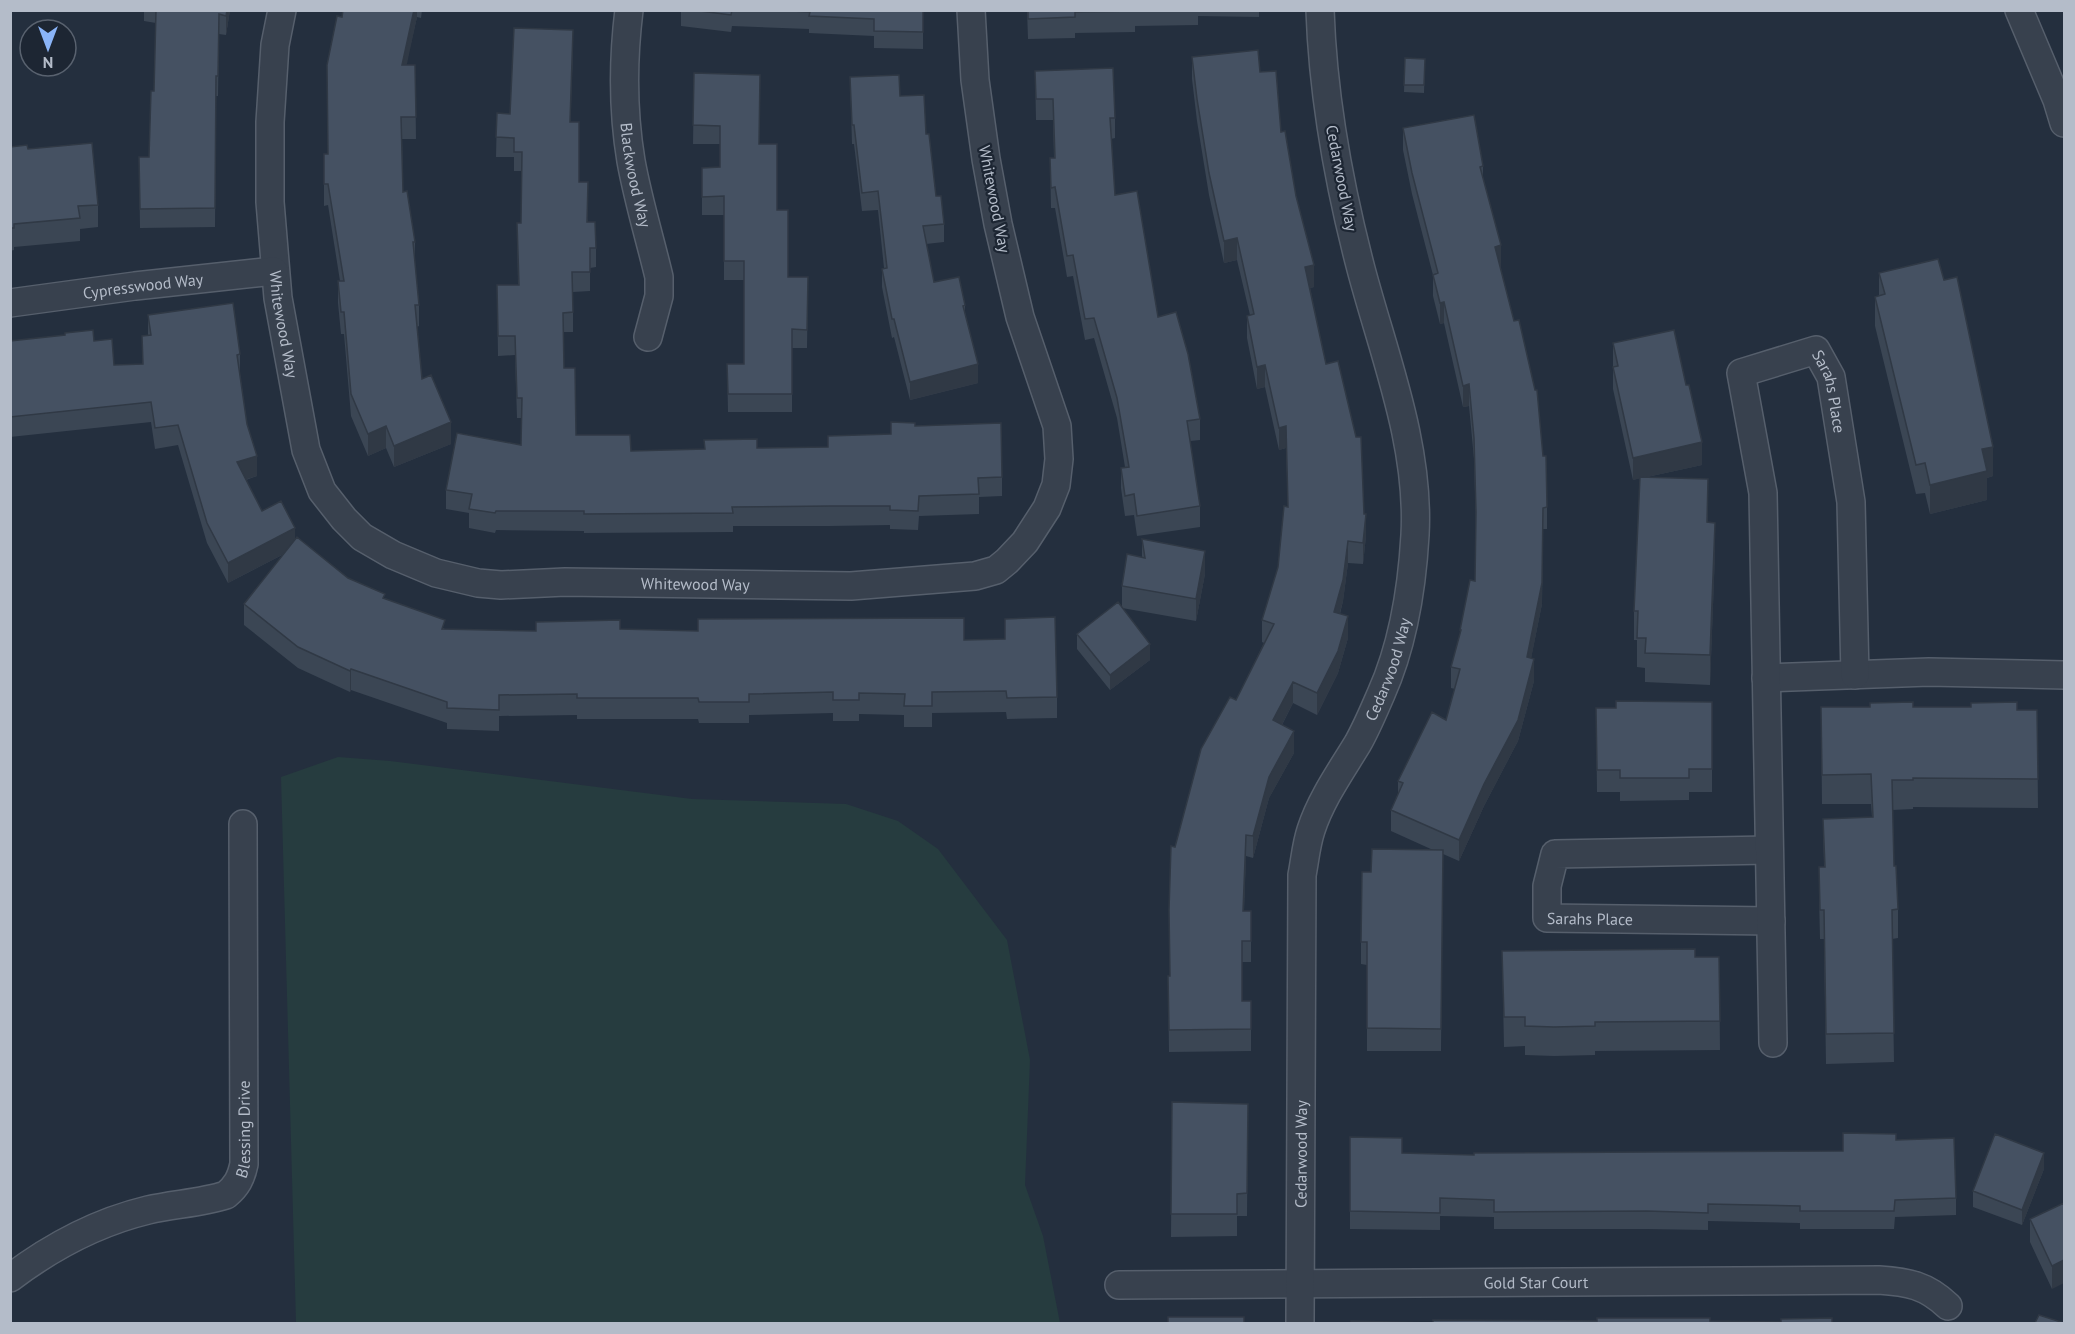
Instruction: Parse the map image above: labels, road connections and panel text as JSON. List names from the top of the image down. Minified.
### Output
{"streets":{"street":["Blackwood Way","Cedarwood Way","Whitewood Way","Cypresswood Way","Sarahs Place","Blessing Drive","Gold Star Court"]},"crossings":[["Cedarwood Way","Gold Star Court"],["Whitewood Way","Cypresswood Way"]],"north":"bottom"}
